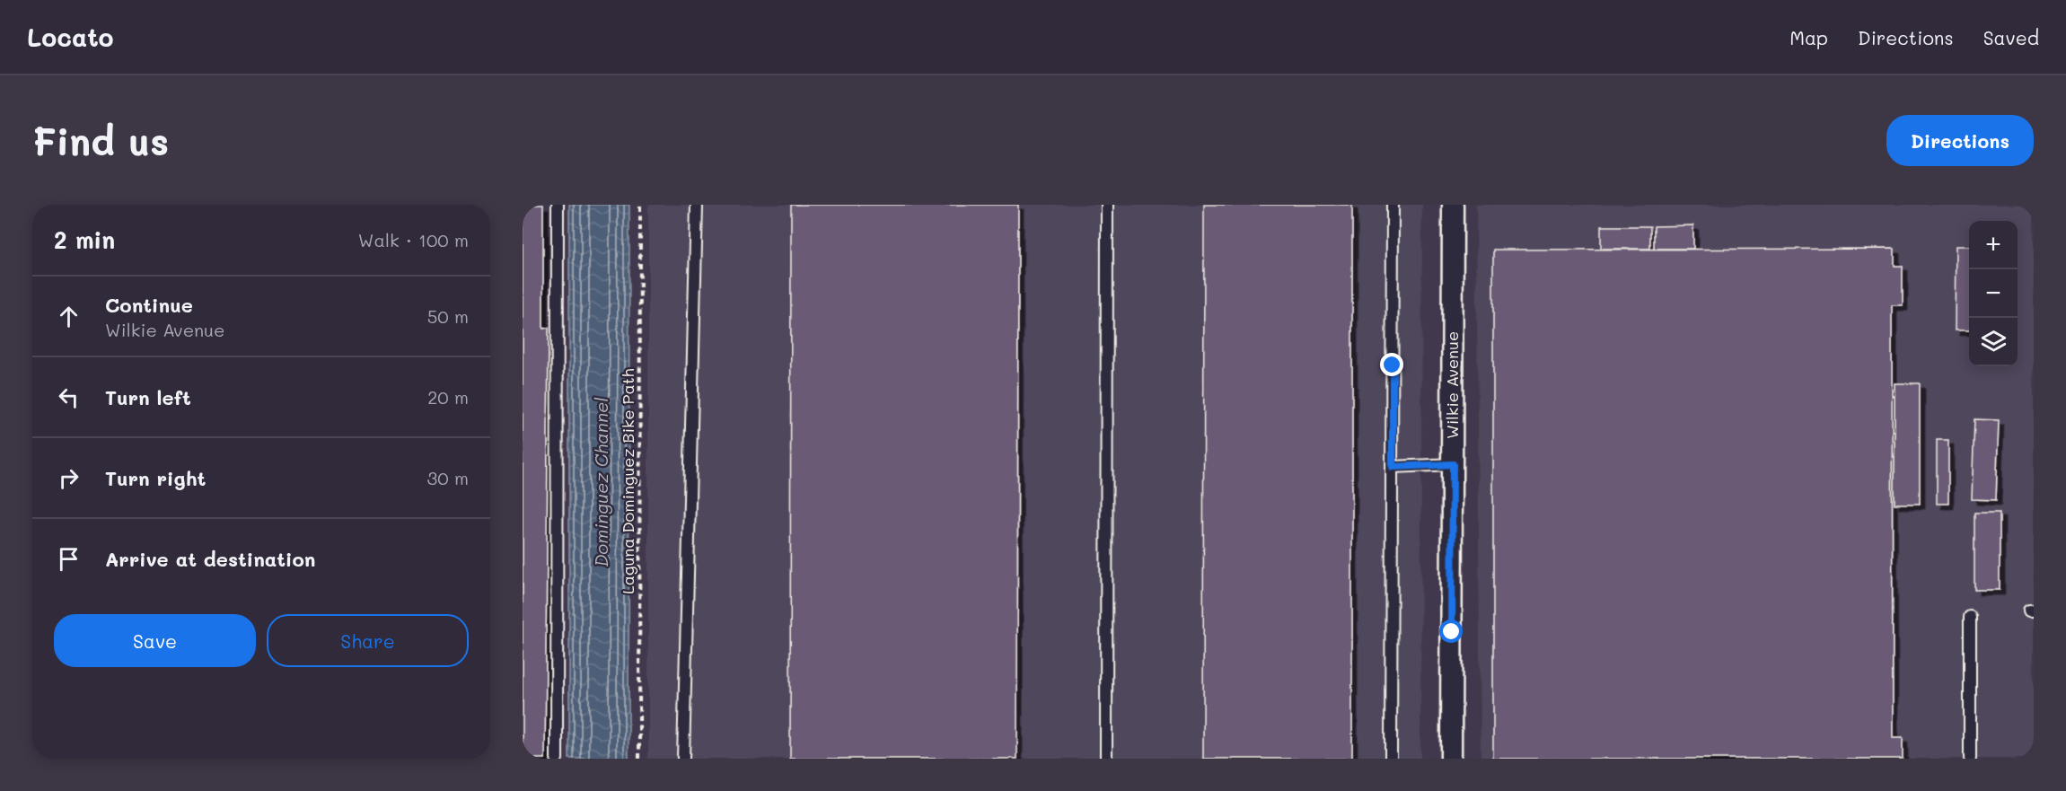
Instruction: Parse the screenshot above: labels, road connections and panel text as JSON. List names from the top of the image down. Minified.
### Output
{"streets":{"street":["Wilkie Avenue"],"path":["Laguna Dominguez Bike Path"]},"water":["Dominguez Channel"],"page":{"header":"Locato","nav":["Map","Directions","Saved"],"buttons":["Directions",["Save","Share"]],"title":"Find us","heading":["2 min","Walk · 100 m"],"map_buttons":["+","−"],"list":[["Continue","Wilkie Avenue","50 m"],["Turn left","20 m"],["Turn right","30 m"],"Arrive at destination"]}}
